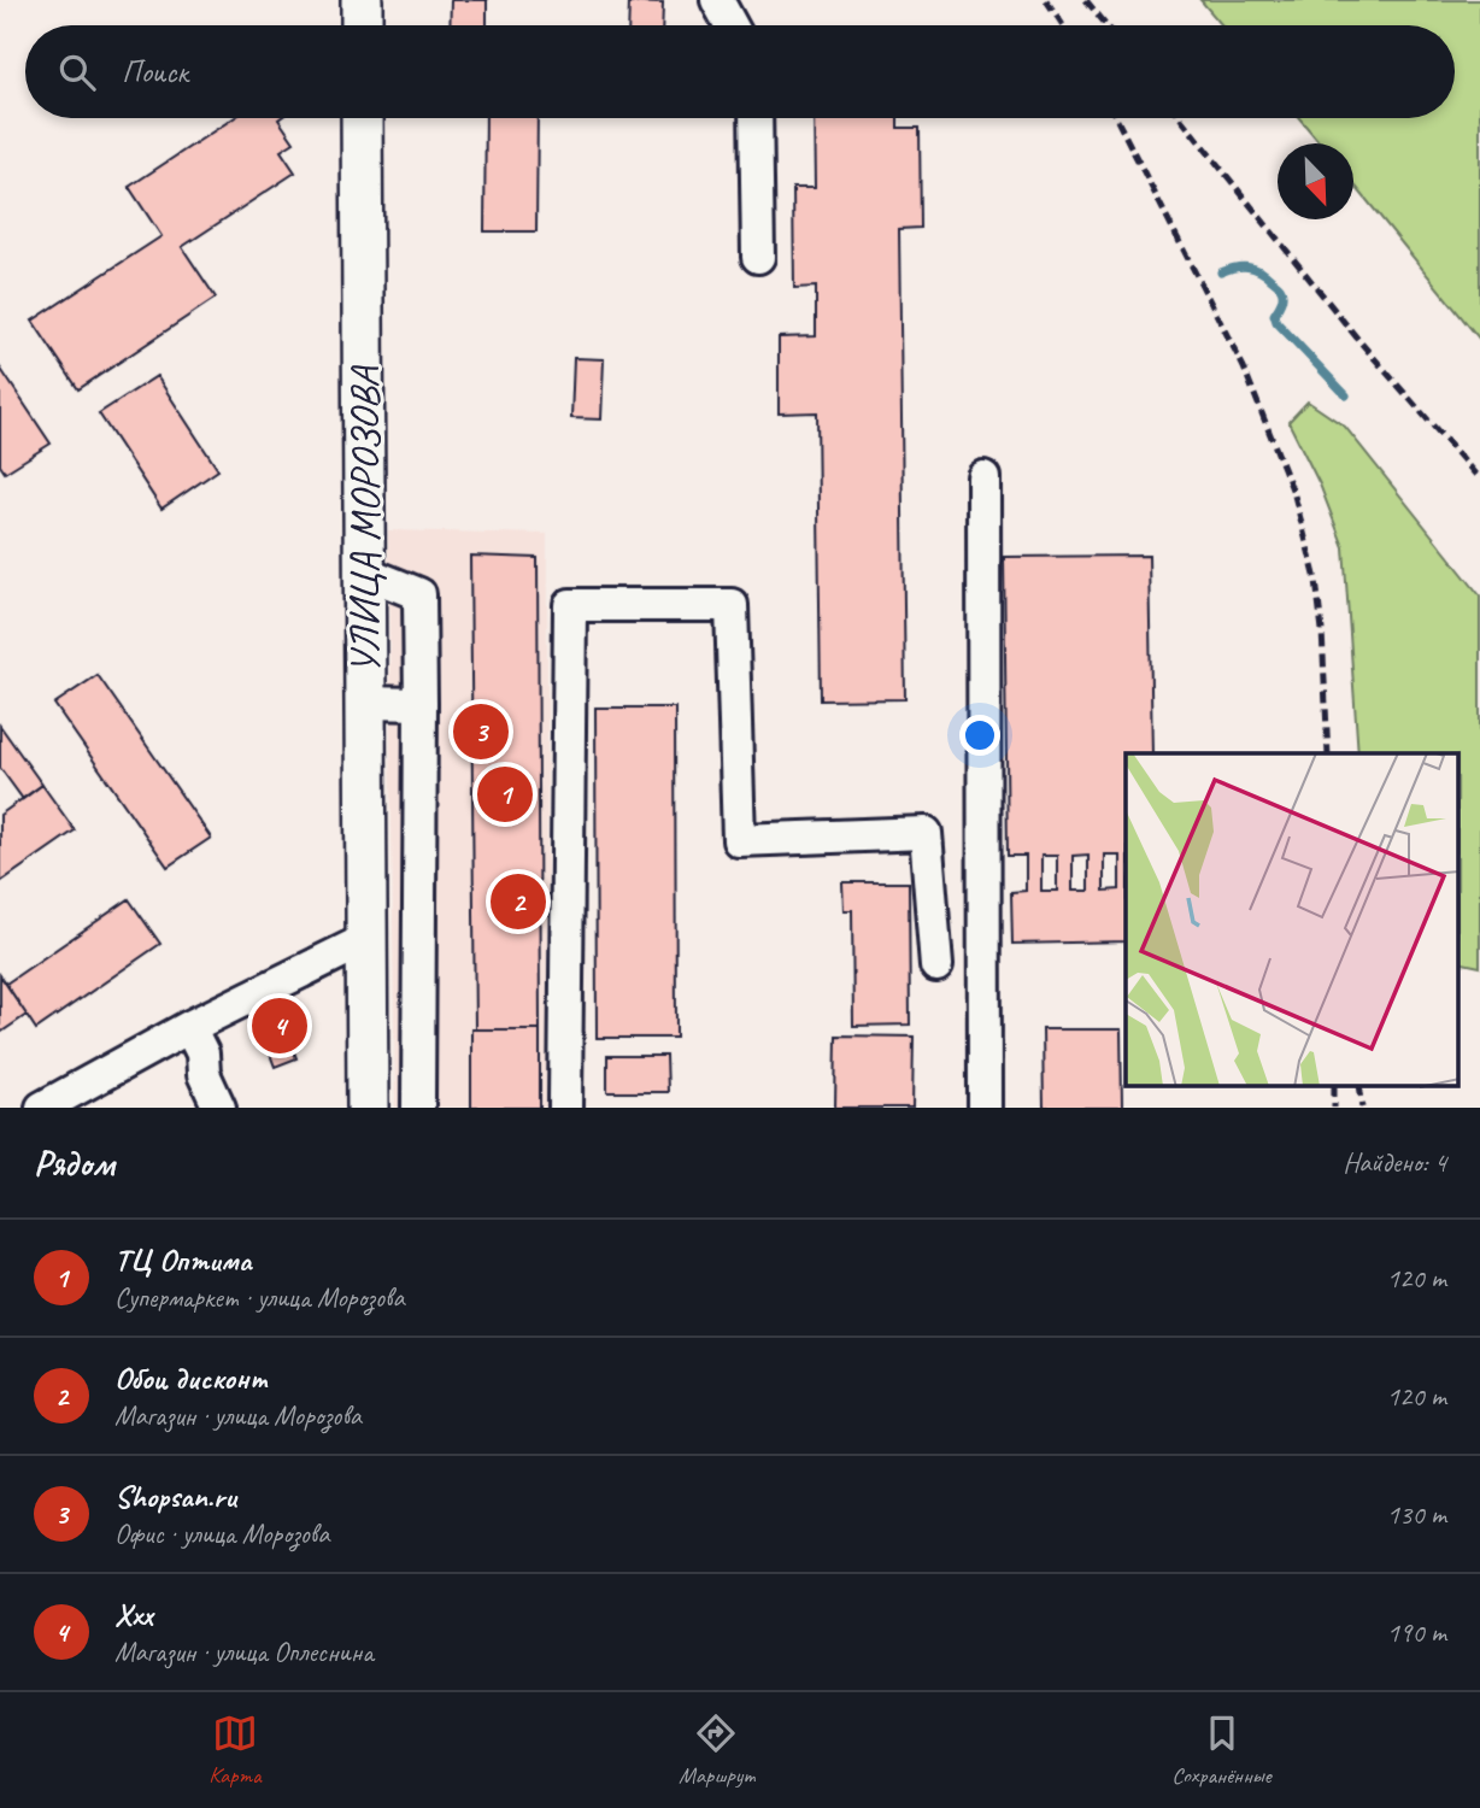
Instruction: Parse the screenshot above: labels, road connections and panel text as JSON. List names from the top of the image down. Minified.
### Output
{"streets":{"main road":["УЛИЦА МОРОЗОВА"]},"north":"bottom right","page":{"search":"Поиск","pins":["3","1","2","4"],"heading":["Рядом","Найдено: 4"],"list":[{"mark":"1","name":"ТЦ Оптима","note":"Супермаркет · улица Морозова","value":"120 m"},{"mark":"2","name":"Обои дисконт","note":"Магазин · улица Морозова","value":"120 m"},{"mark":"3","name":"Shopsan.ru","note":"Офис · улица Морозова","value":"130 m"},{"mark":"4","name":"Xxx","note":"Магазин · улица Оплеснина","value":"190 m"}],"nav":["Карта","Маршрут","Сохранённые"]}}
